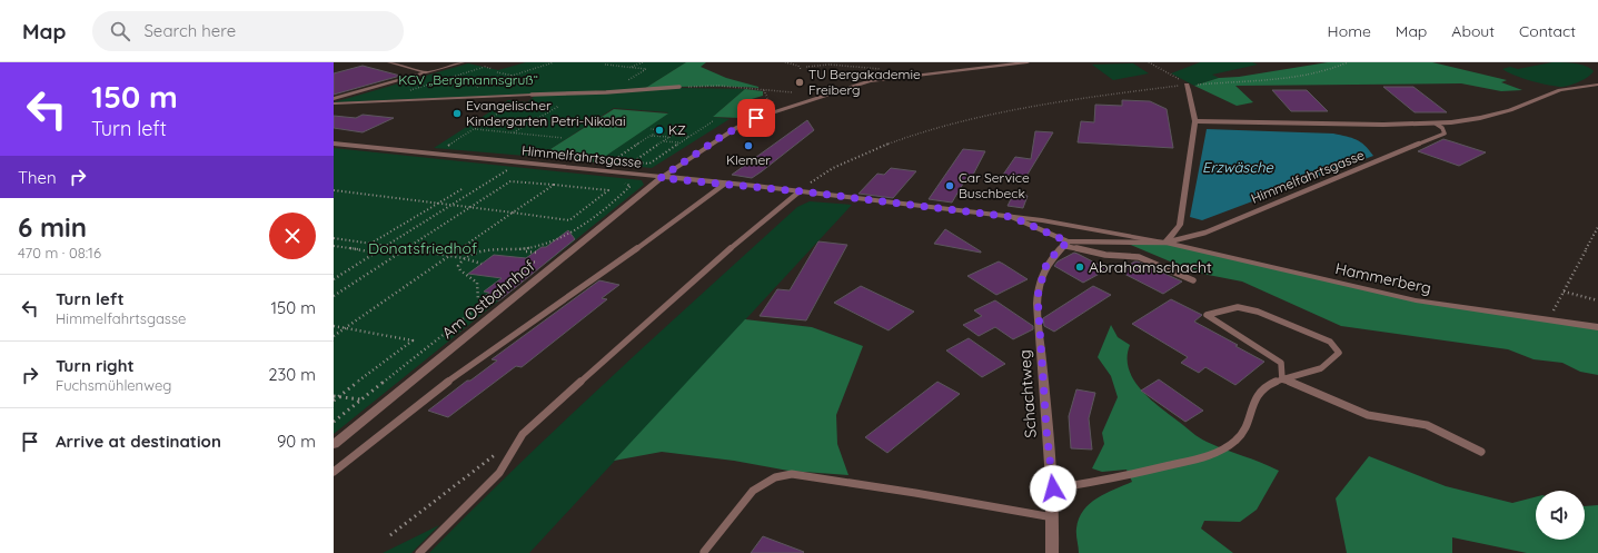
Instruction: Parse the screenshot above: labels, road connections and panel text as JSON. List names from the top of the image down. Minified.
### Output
{"streets":{"street":["Himmelfahrtsgasse","Hammerberg","Am Ostbahnhof","Schachtweg"]},"crossings":[["Himmelfahrtsgasse","Hammerberg"],["Himmelfahrtsgasse","Am Ostbahnhof"],["Himmelfahrtsgasse","Schachtweg"]],"water":["Erzwäsche"],"parks":["KGV „Bergmannsgruß“","Donatsfriedhof"],"places":["TU Bergakademie Freiberg","Evangelischer Kindergarten Petri-Nikolai","KZ","Klemer","Car Service Buschbeck","Abrahamschacht"],"page":{"header":"Map","search":"Search here","nav":["Home","Map","About","Contact"],"turn":["150 m","Turn left"],"then":"Then","heading":["6 min","470 m · 08:16"],"list":[{"name":"Turn left","note":"Himmelfahrtsgasse","value":"150 m"},{"name":"Turn right","note":"Fuchsmühlenweg","value":"230 m"},{"name":"Arrive at destination","value":"90 m"}]}}
